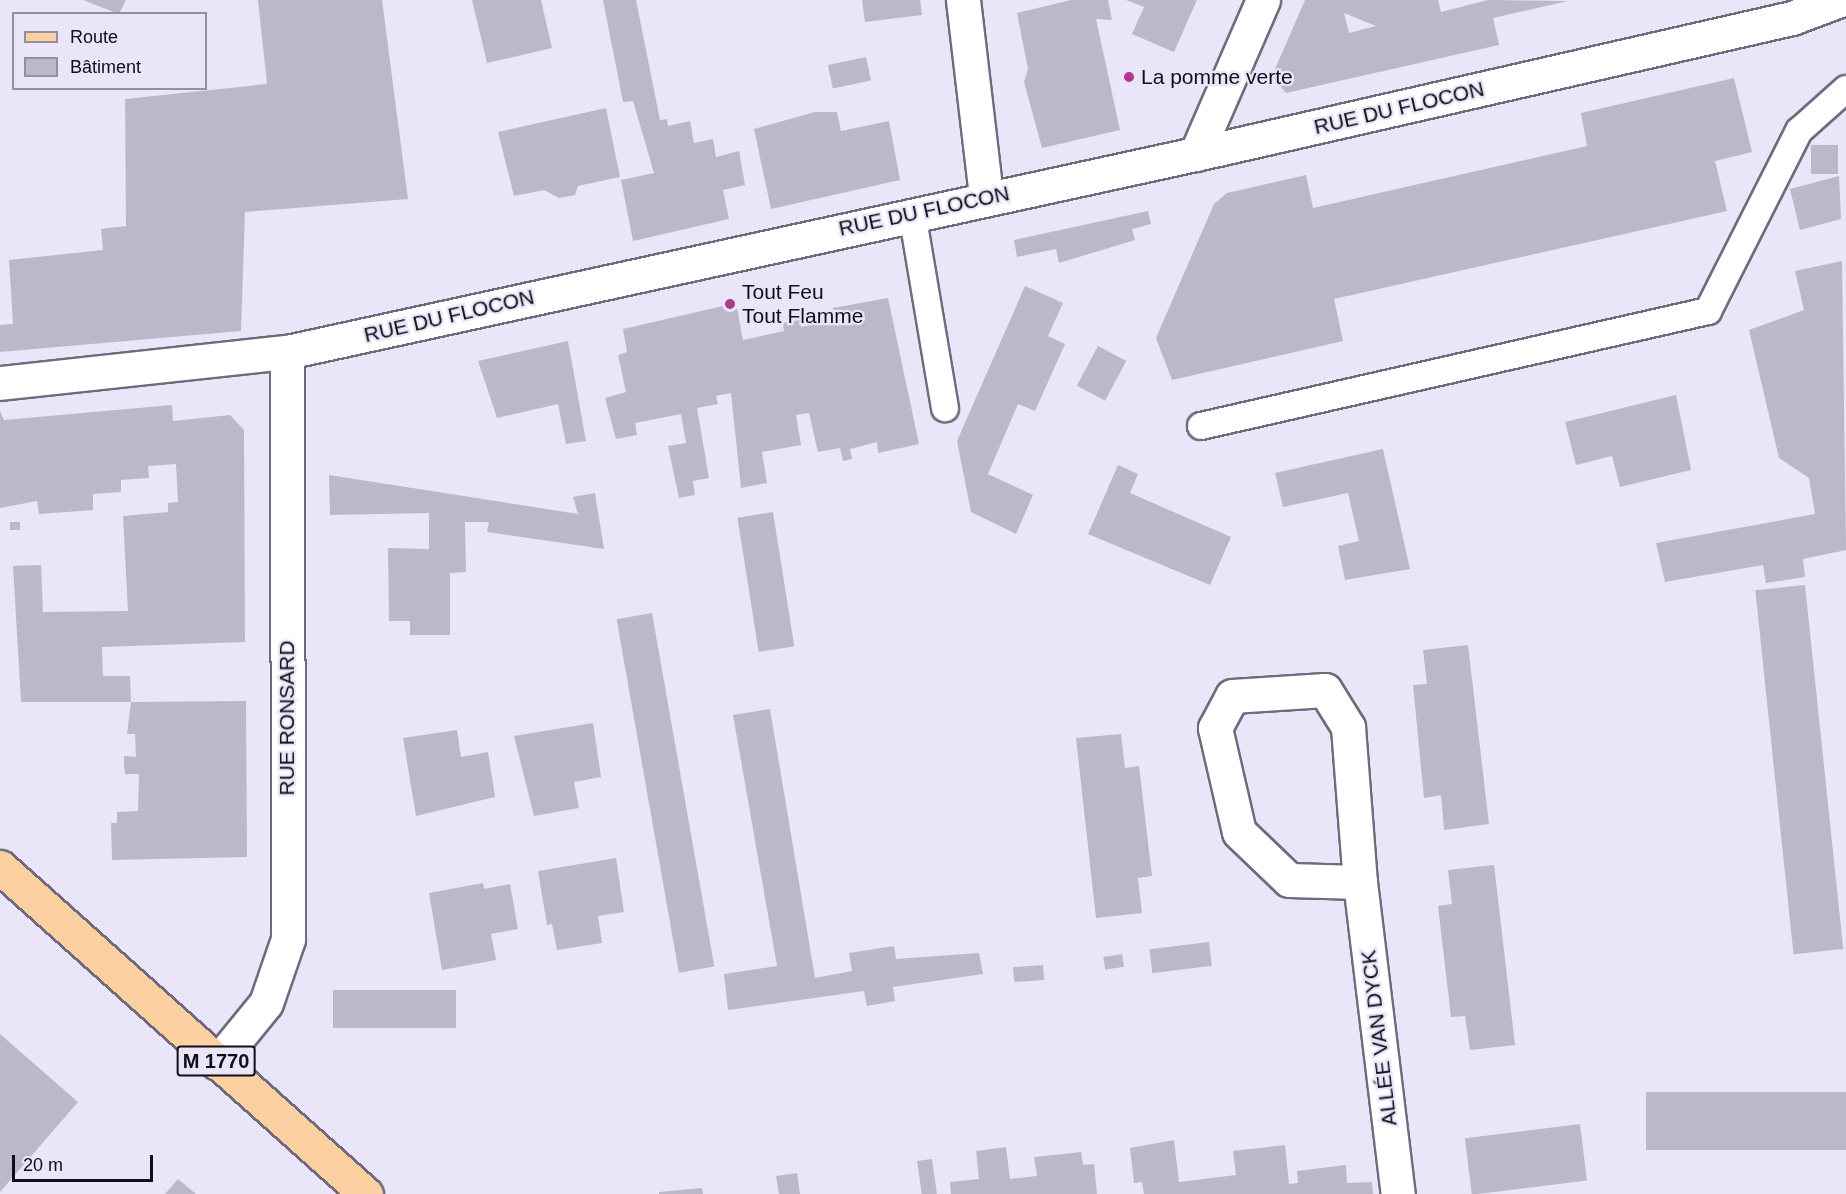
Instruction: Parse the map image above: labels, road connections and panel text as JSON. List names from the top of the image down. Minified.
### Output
{"streets":{"main road":["M 1770"],"street":["RUE DU FLOCON","RUE RONSARD","ALLÉE VAN DYCK"]},"crossings":[["RUE DU FLOCON","RUE RONSARD"],["RUE RONSARD","M 1770"]],"places":["La pomme verte","Tout Feu Tout Flamme"],"legend":["Route","Bâtiment"],"scale_bar":"20 m"}
